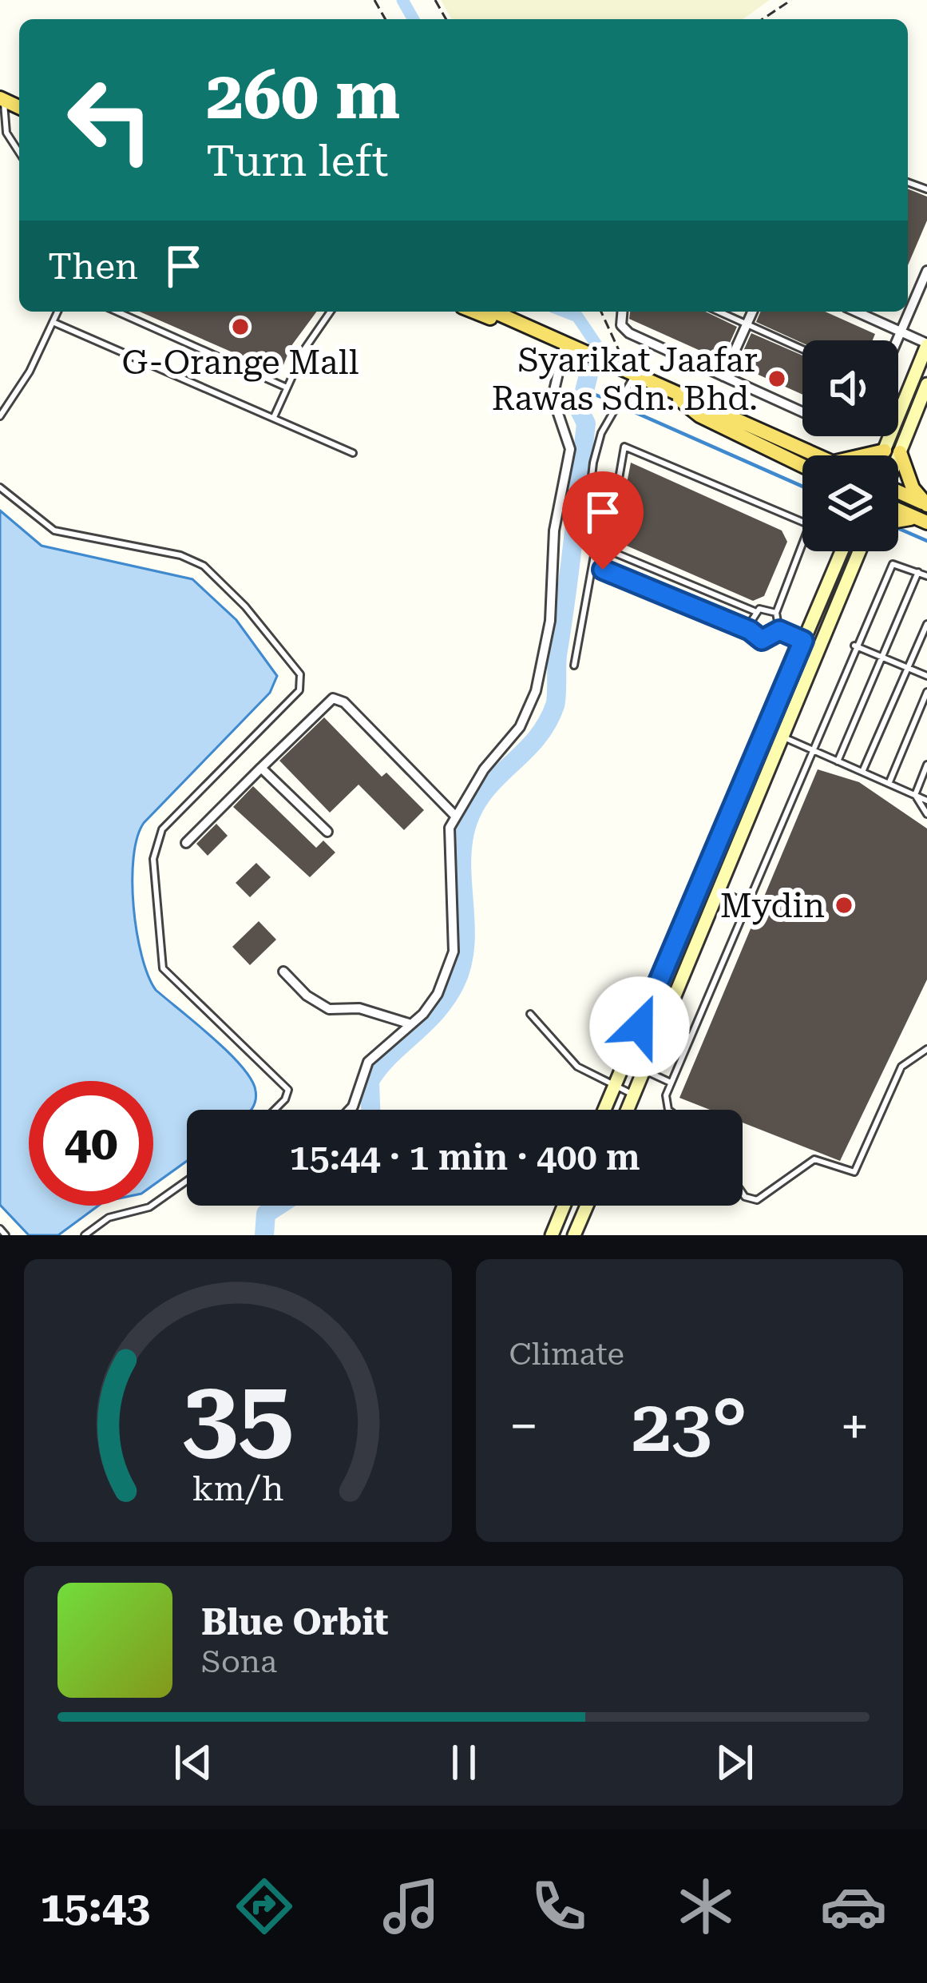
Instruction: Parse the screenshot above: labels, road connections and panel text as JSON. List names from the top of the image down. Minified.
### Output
{"places":["G-Orange Mall","Syarikat Jaafar Rawas Sdn. Bhd.","Mydin"],"page":{"turn":["260 m","Turn left"],"then":"Then","limit":"40","trip":"15:44 · 1 min · 400 m","tile":"Climate","heat":["−","23°","+"],"song":["Blue Orbit","Sona"],"tabs":"15:43","gauge":["35","km/h"]}}
